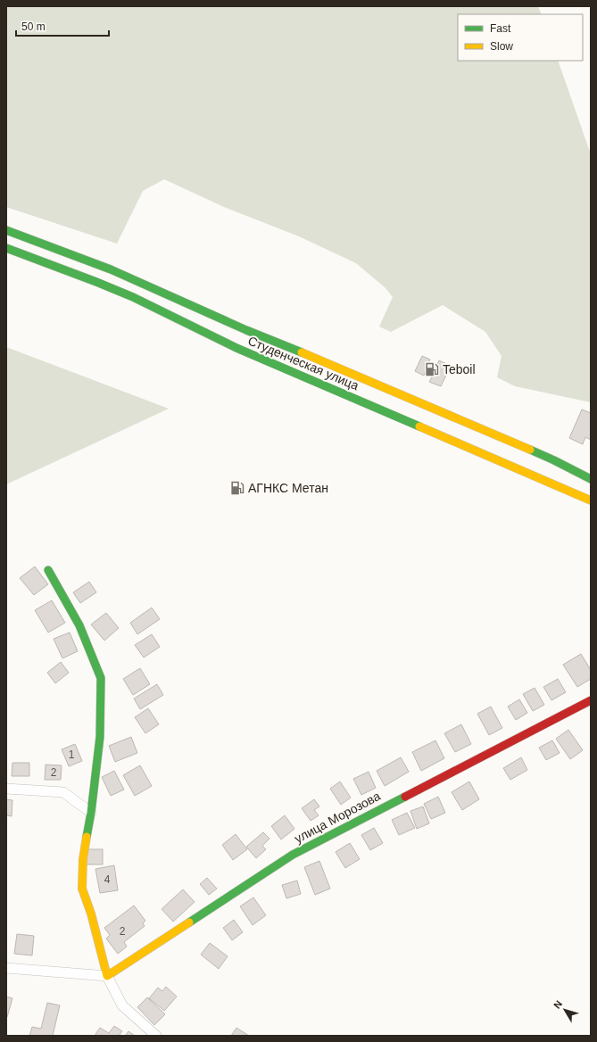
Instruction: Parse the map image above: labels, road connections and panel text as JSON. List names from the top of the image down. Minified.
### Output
{"streets":{"main road":["Студенческая улица","улица Морозова"]},"places":{"fuel station":["Teboil","АГНКС Метан"]},"house_numbers":["1","2","4","2"],"legend":["Fast","Slow"],"scale_bar":"50 m","north":"top left"}
